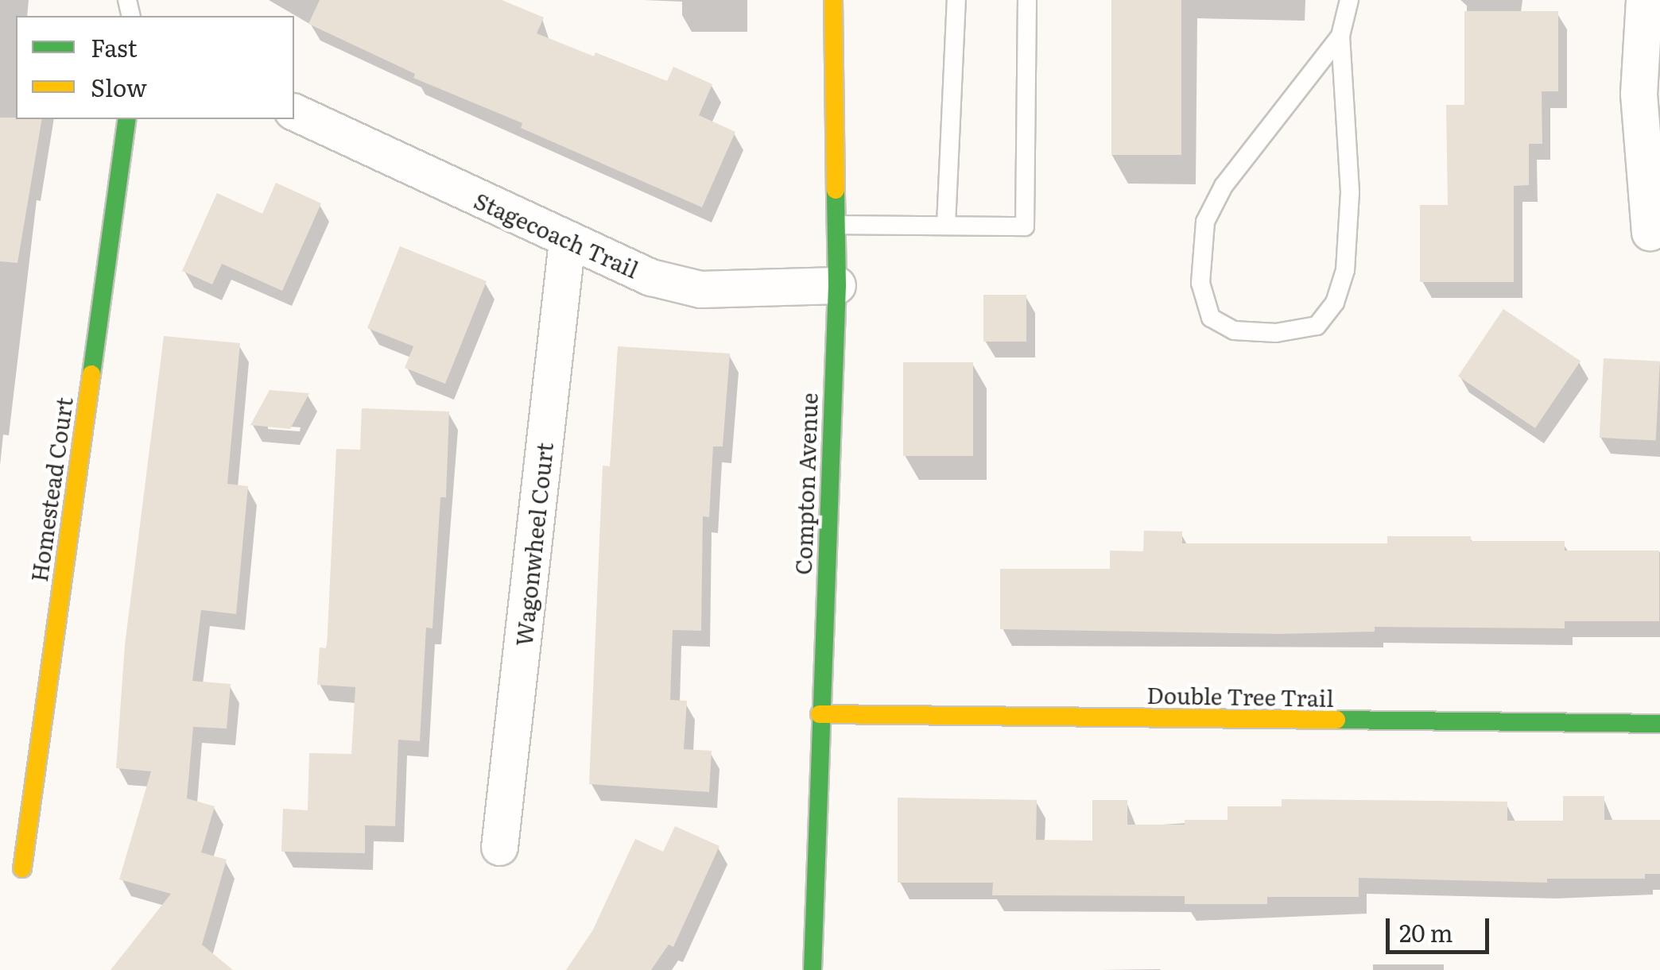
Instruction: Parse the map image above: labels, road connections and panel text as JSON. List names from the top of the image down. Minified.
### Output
{"streets":{"street":["Stagecoach Trail","Compton Avenue","Homestead Court","Wagonwheel Court","Double Tree Trail"]},"crossings":[["Stagecoach Trail","Compton Avenue"],["Stagecoach Trail","Wagonwheel Court"],["Compton Avenue","Double Tree Trail"]],"legend":["Fast","Slow"],"scale_bar":"20 m"}
